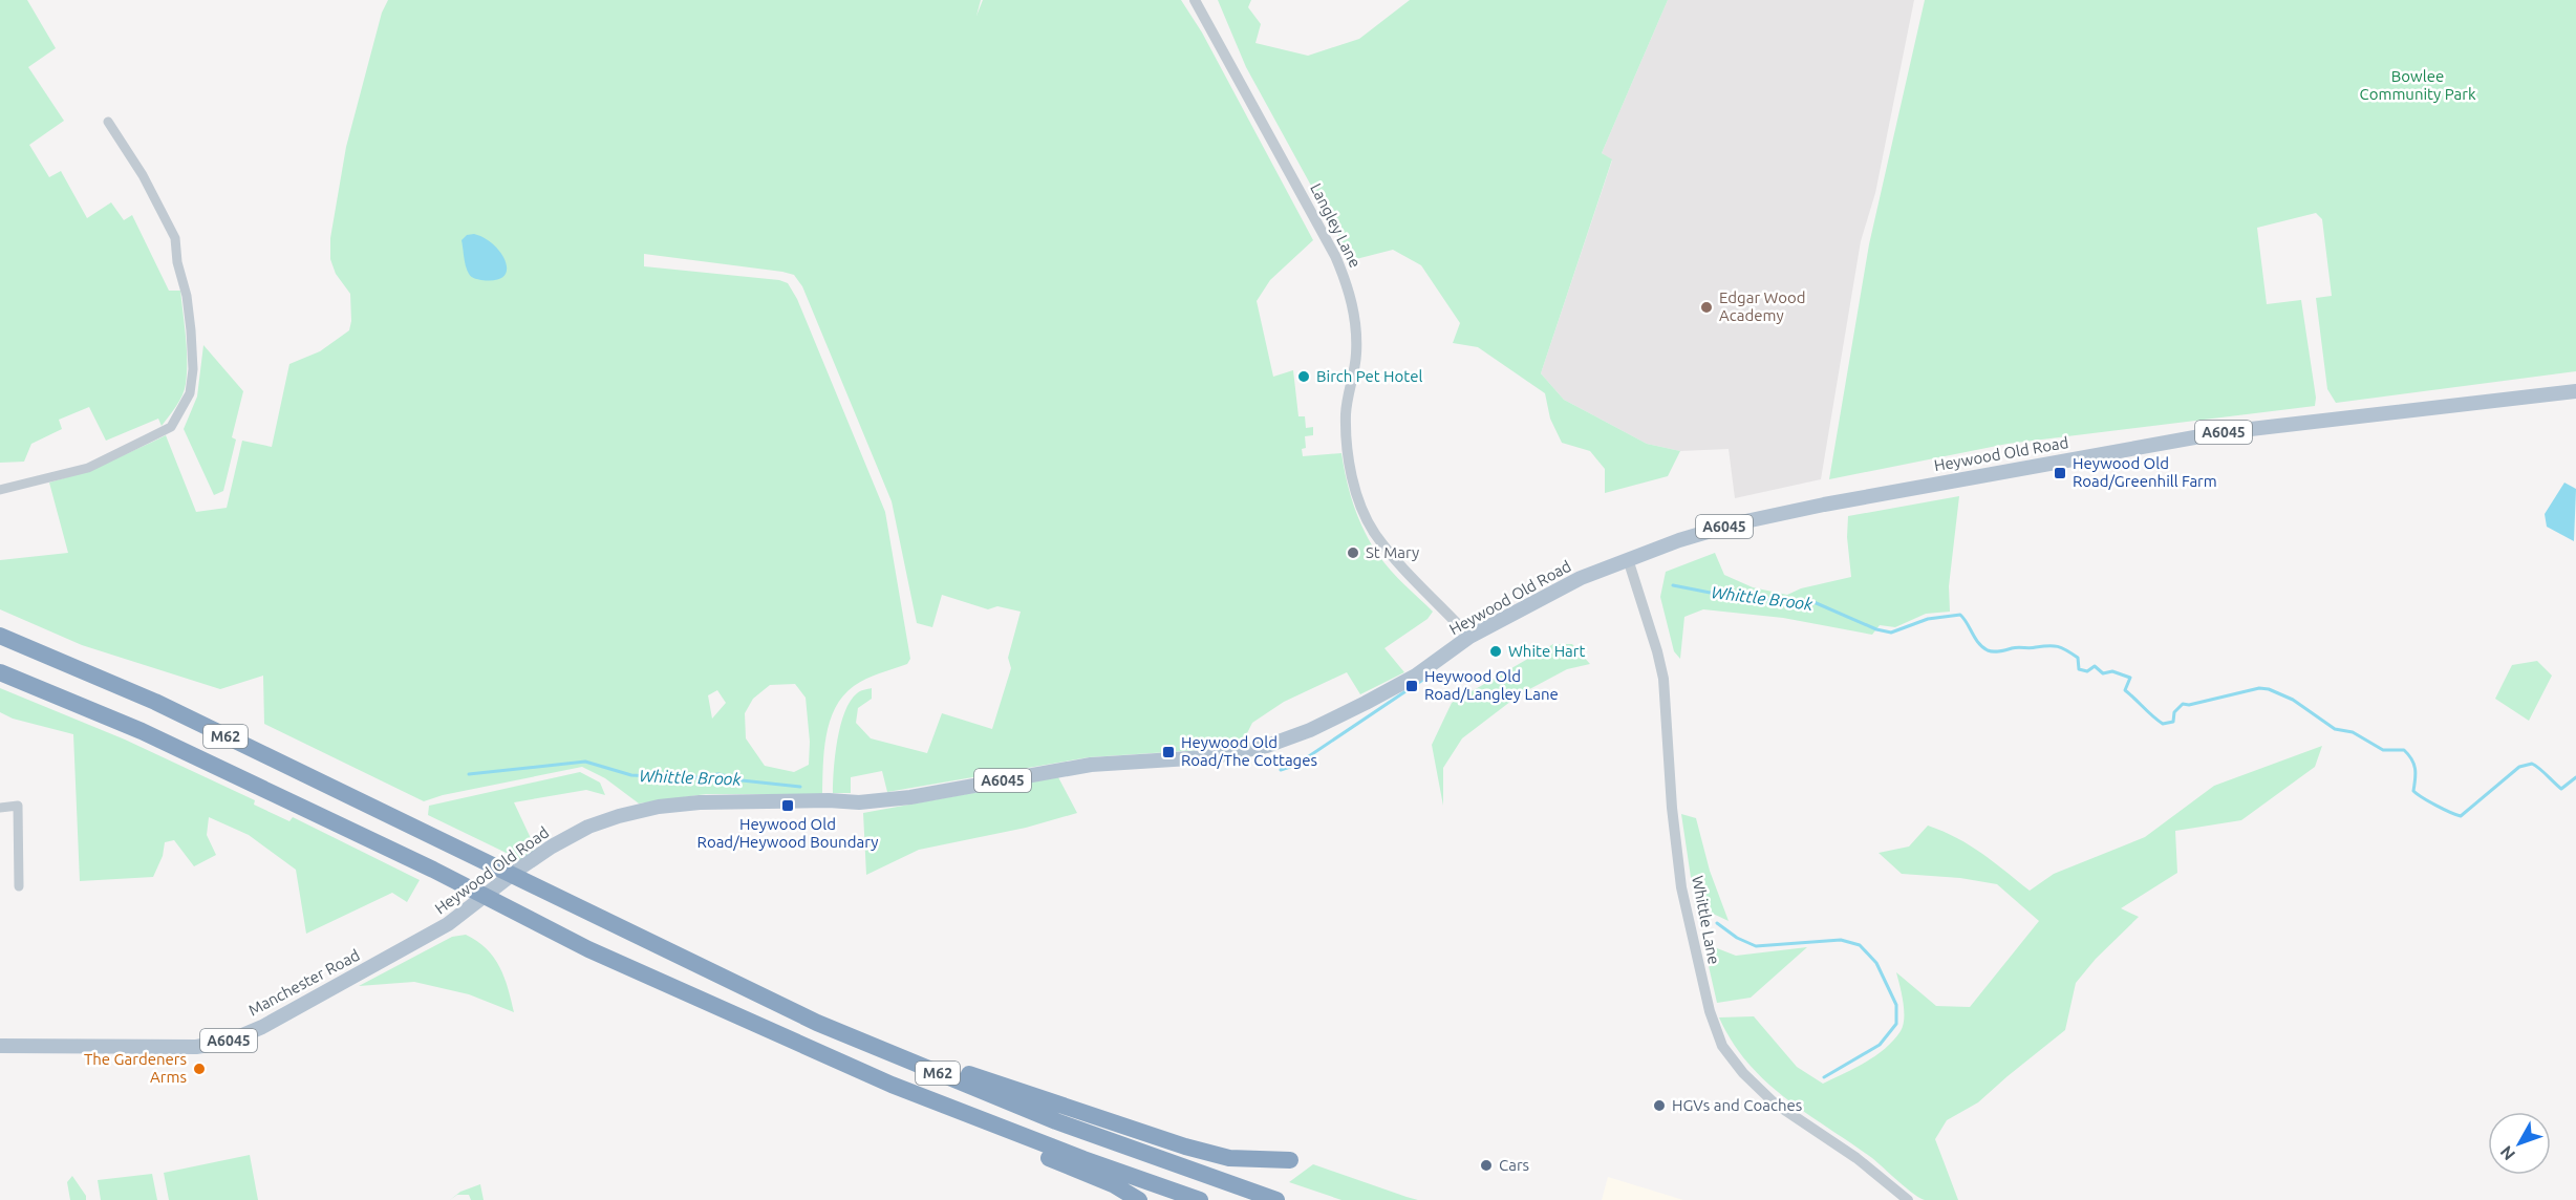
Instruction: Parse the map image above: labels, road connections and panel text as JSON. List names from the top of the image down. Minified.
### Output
{"streets":{"highway":["M62"],"main road":["A6045","Heywood Old Road","Manchester Road"],"street":["Langley Lane","Whittle Lane"]},"crossings":[["Langley Lane","Heywood Old Road"],["Heywood Old Road","Whittle Lane"],["Heywood Old Road","Manchester Road"]],"water":["Whittle Brook"],"parks":["Bowlee Community Park"],"places":{"other":["Edgar Wood Academy","Birch Pet Hotel","St Mary","White Hart","The Gardeners Arms","HGVs and Coaches","Cars"],"transit":["Heywood Old Road/Greenhill Farm","Heywood Old Road/Langley Lane","Heywood Old Road/The Cottages","Heywood Old Road/Heywood Boundary"]},"north":"bottom left"}
